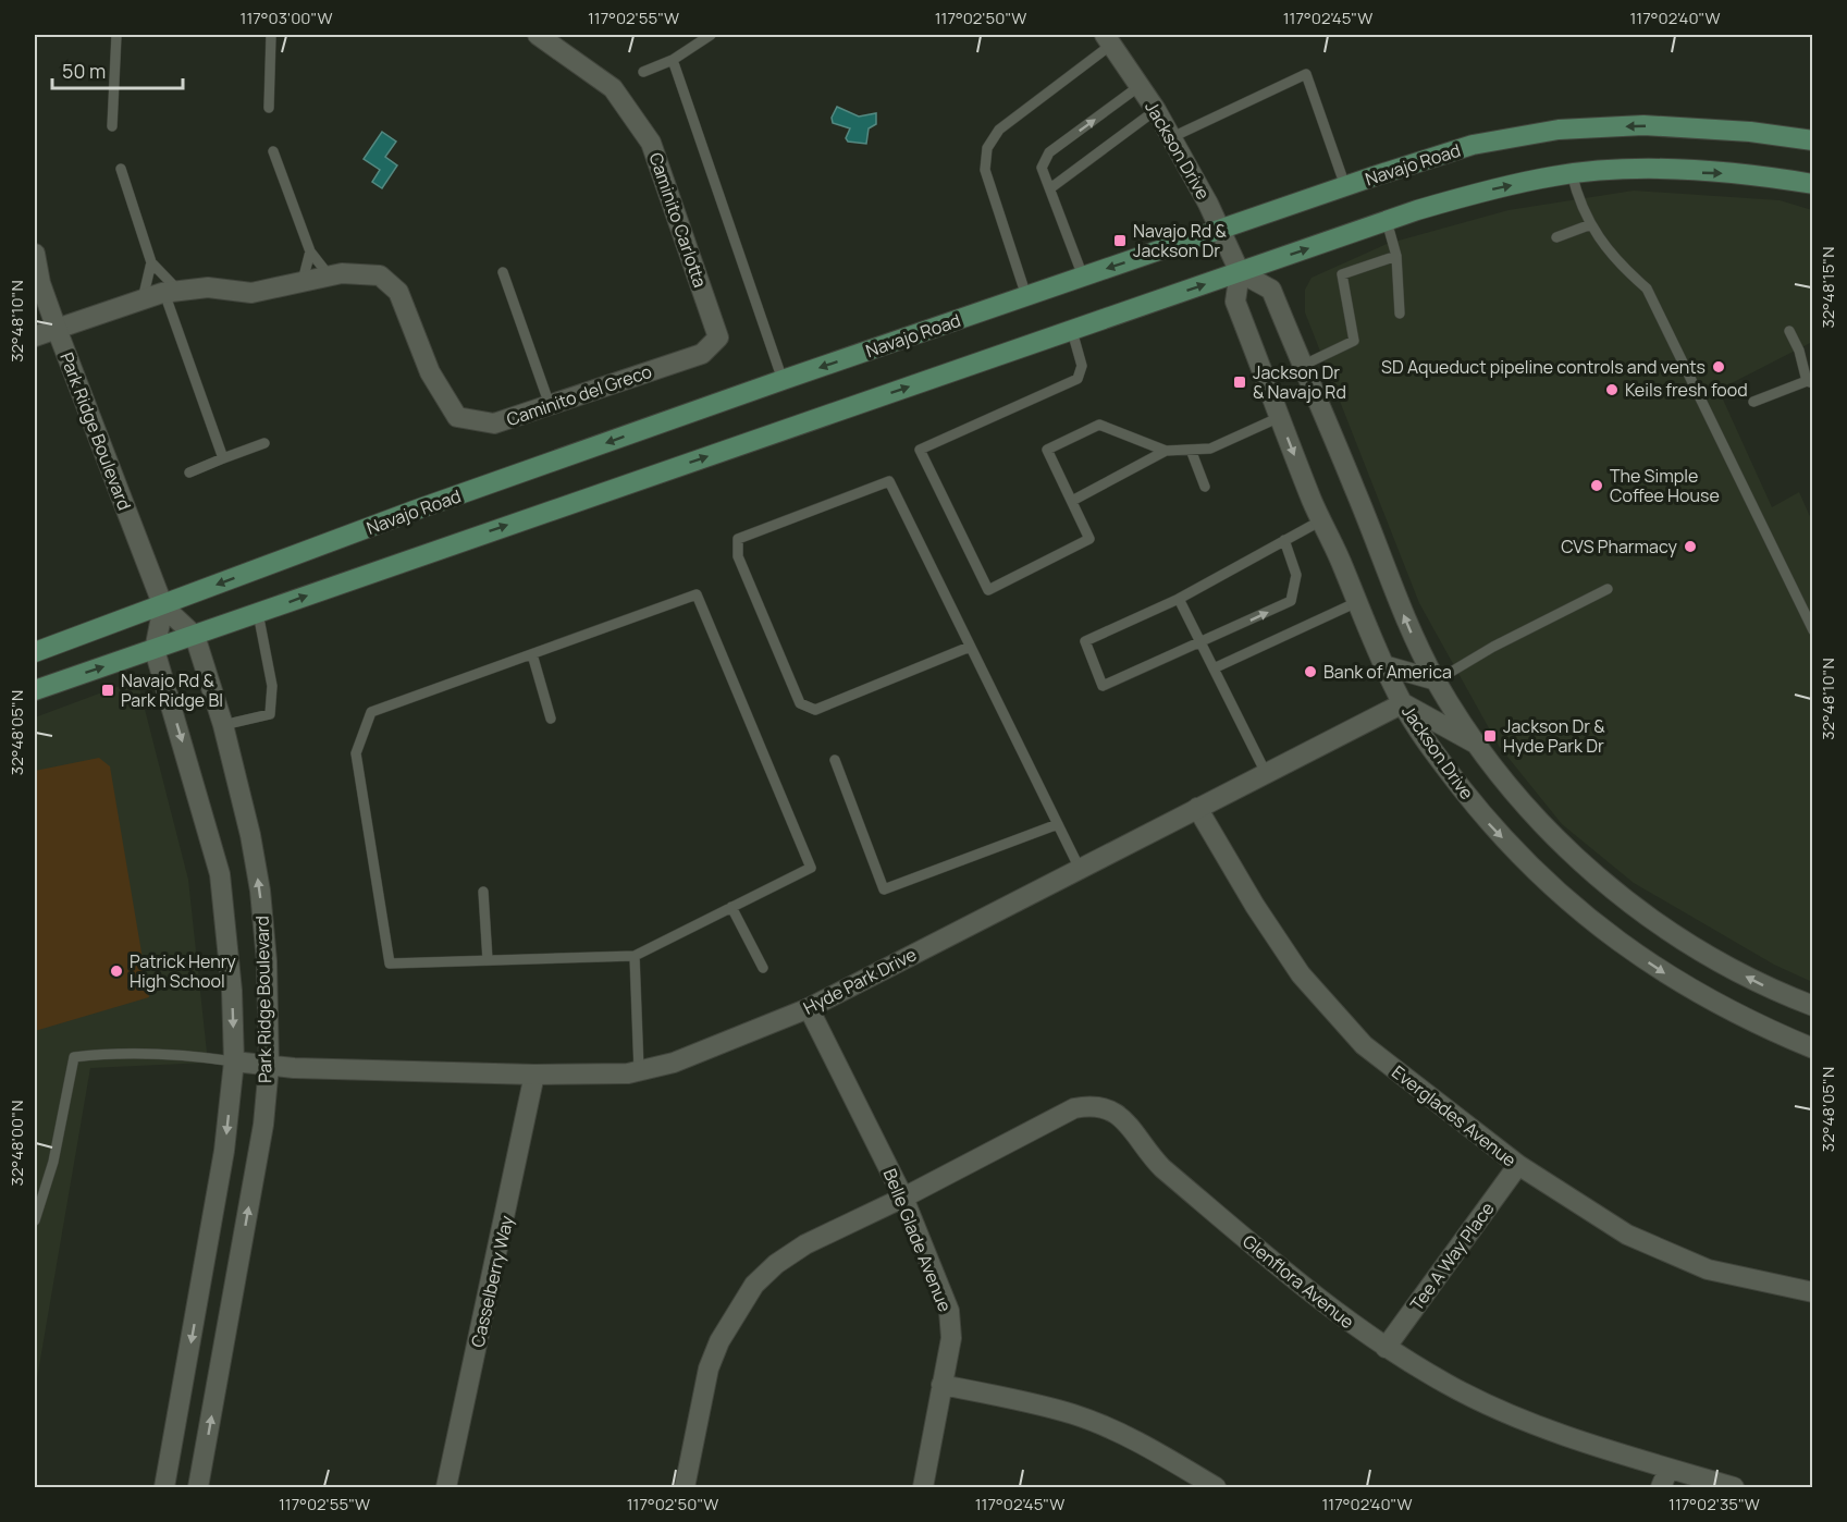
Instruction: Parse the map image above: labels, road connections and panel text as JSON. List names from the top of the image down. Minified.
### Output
{"streets":{"main road":["Navajo Road"],"street":["Jackson Drive","Caminito Carlotta","Caminito del Greco","Park Ridge Boulevard","Hyde Park Drive","Everglades Avenue","Belle Glade Avenue","Tee A Way Place","Casselberry Way","Glenflora Avenue"]},"crossings":[["Jackson Drive","Navajo Road"],["Jackson Drive","Hyde Park Drive"],["Navajo Road","Park Ridge Boulevard"],["Caminito Carlotta","Caminito del Greco"],["Caminito del Greco","Park Ridge Boulevard"],["Park Ridge Boulevard","Hyde Park Drive"],["Hyde Park Drive","Everglades Avenue"],["Hyde Park Drive","Belle Glade Avenue"],["Hyde Park Drive","Casselberry Way"],["Everglades Avenue","Tee A Way Place"],["Belle Glade Avenue","Glenflora Avenue"],["Tee A Way Place","Glenflora Avenue"]],"places":{"transit":["Navajo Rd & Jackson Dr","Jackson Dr & Navajo Rd","Navajo Rd & Park Ridge Bl","Jackson Dr & Hyde Park Dr"],"other":["SD Aqueduct pipeline controls and vents","Keils fresh food","The Simple Coffee House","CVS Pharmacy","Bank of America","Patrick Henry High School"]},"scale_bar":"50 m","coordinates":["117°03'00\"W","117°02'55\"W","117°02'50\"W","117°02'45\"W","117°02'40\"W","32°48'15\"N","32°48'10\"N","32°48'05\"N","32°48'00\"N","117°02'35\"W"]}
